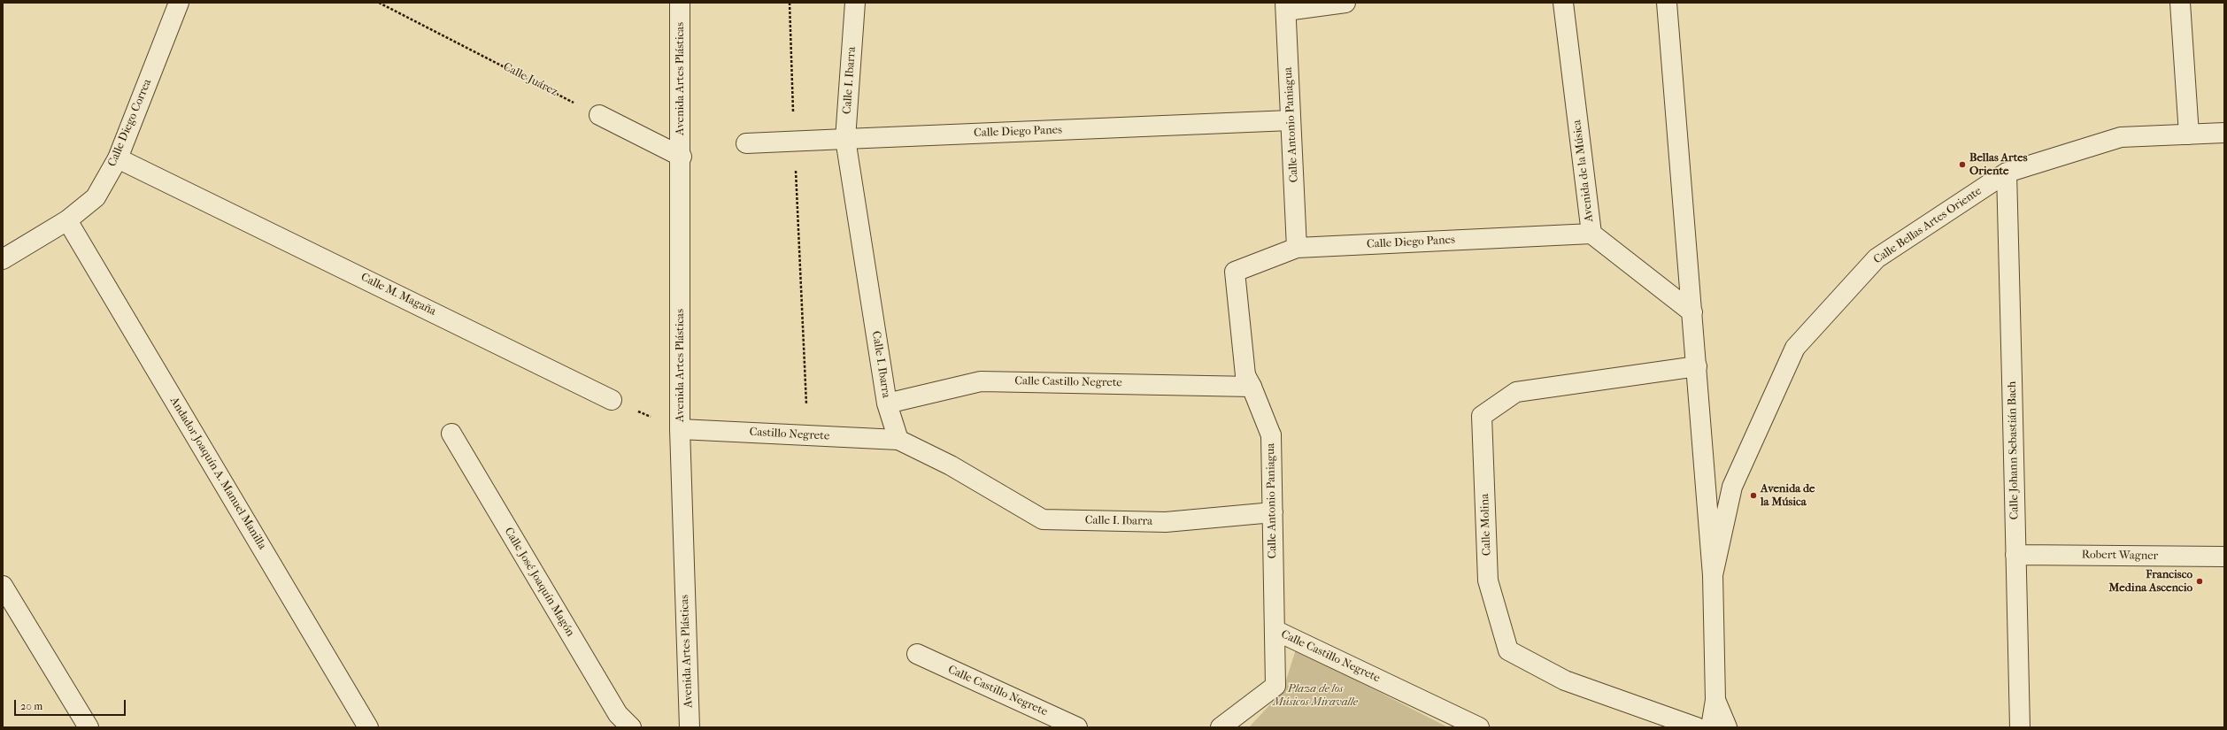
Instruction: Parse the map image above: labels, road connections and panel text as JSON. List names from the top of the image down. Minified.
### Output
{"streets":{"street":["Avenida Artes Plásticas","Calle I. Ibarra","Calle Diego Correa","Calle Antonio Paniagua","Calle Diego Panes","Avenida de la Música","Calle Bellas Artes Oriente","Calle M. Magaña","Calle Castillo Negrete","Castillo Negrete","Calle Johann Sebastián Bach","Andador Joaquín A. Manuel Manilla","Calle Molina","Robert Wagner","Calle José Joaquín Magón"],"path":["Calle Juárez"]},"crossings":[["Avenida Artes Plásticas","Castillo Negrete"],["Calle I. Ibarra","Calle Antonio Paniagua"],["Calle I. Ibarra","Calle Diego Panes"],["Calle I. Ibarra","Calle Castillo Negrete"],["Calle I. Ibarra","Castillo Negrete"],["Calle Diego Correa","Calle M. Magaña"],["Calle Diego Correa","Andador Joaquín A. Manuel Manilla"],["Calle Antonio Paniagua","Calle Diego Panes"],["Calle Antonio Paniagua","Calle Castillo Negrete"],["Calle Diego Panes","Avenida de la Música"],["Calle Bellas Artes Oriente","Calle Johann Sebastián Bach"],["Calle Johann Sebastián Bach","Robert Wagner"]],"parks":["Plaza de los Músicos Miravalle"],"places":["Bellas Artes Oriente","Avenida de la Música","Francisco Medina Ascencio"],"scale_bar":"20 m"}
